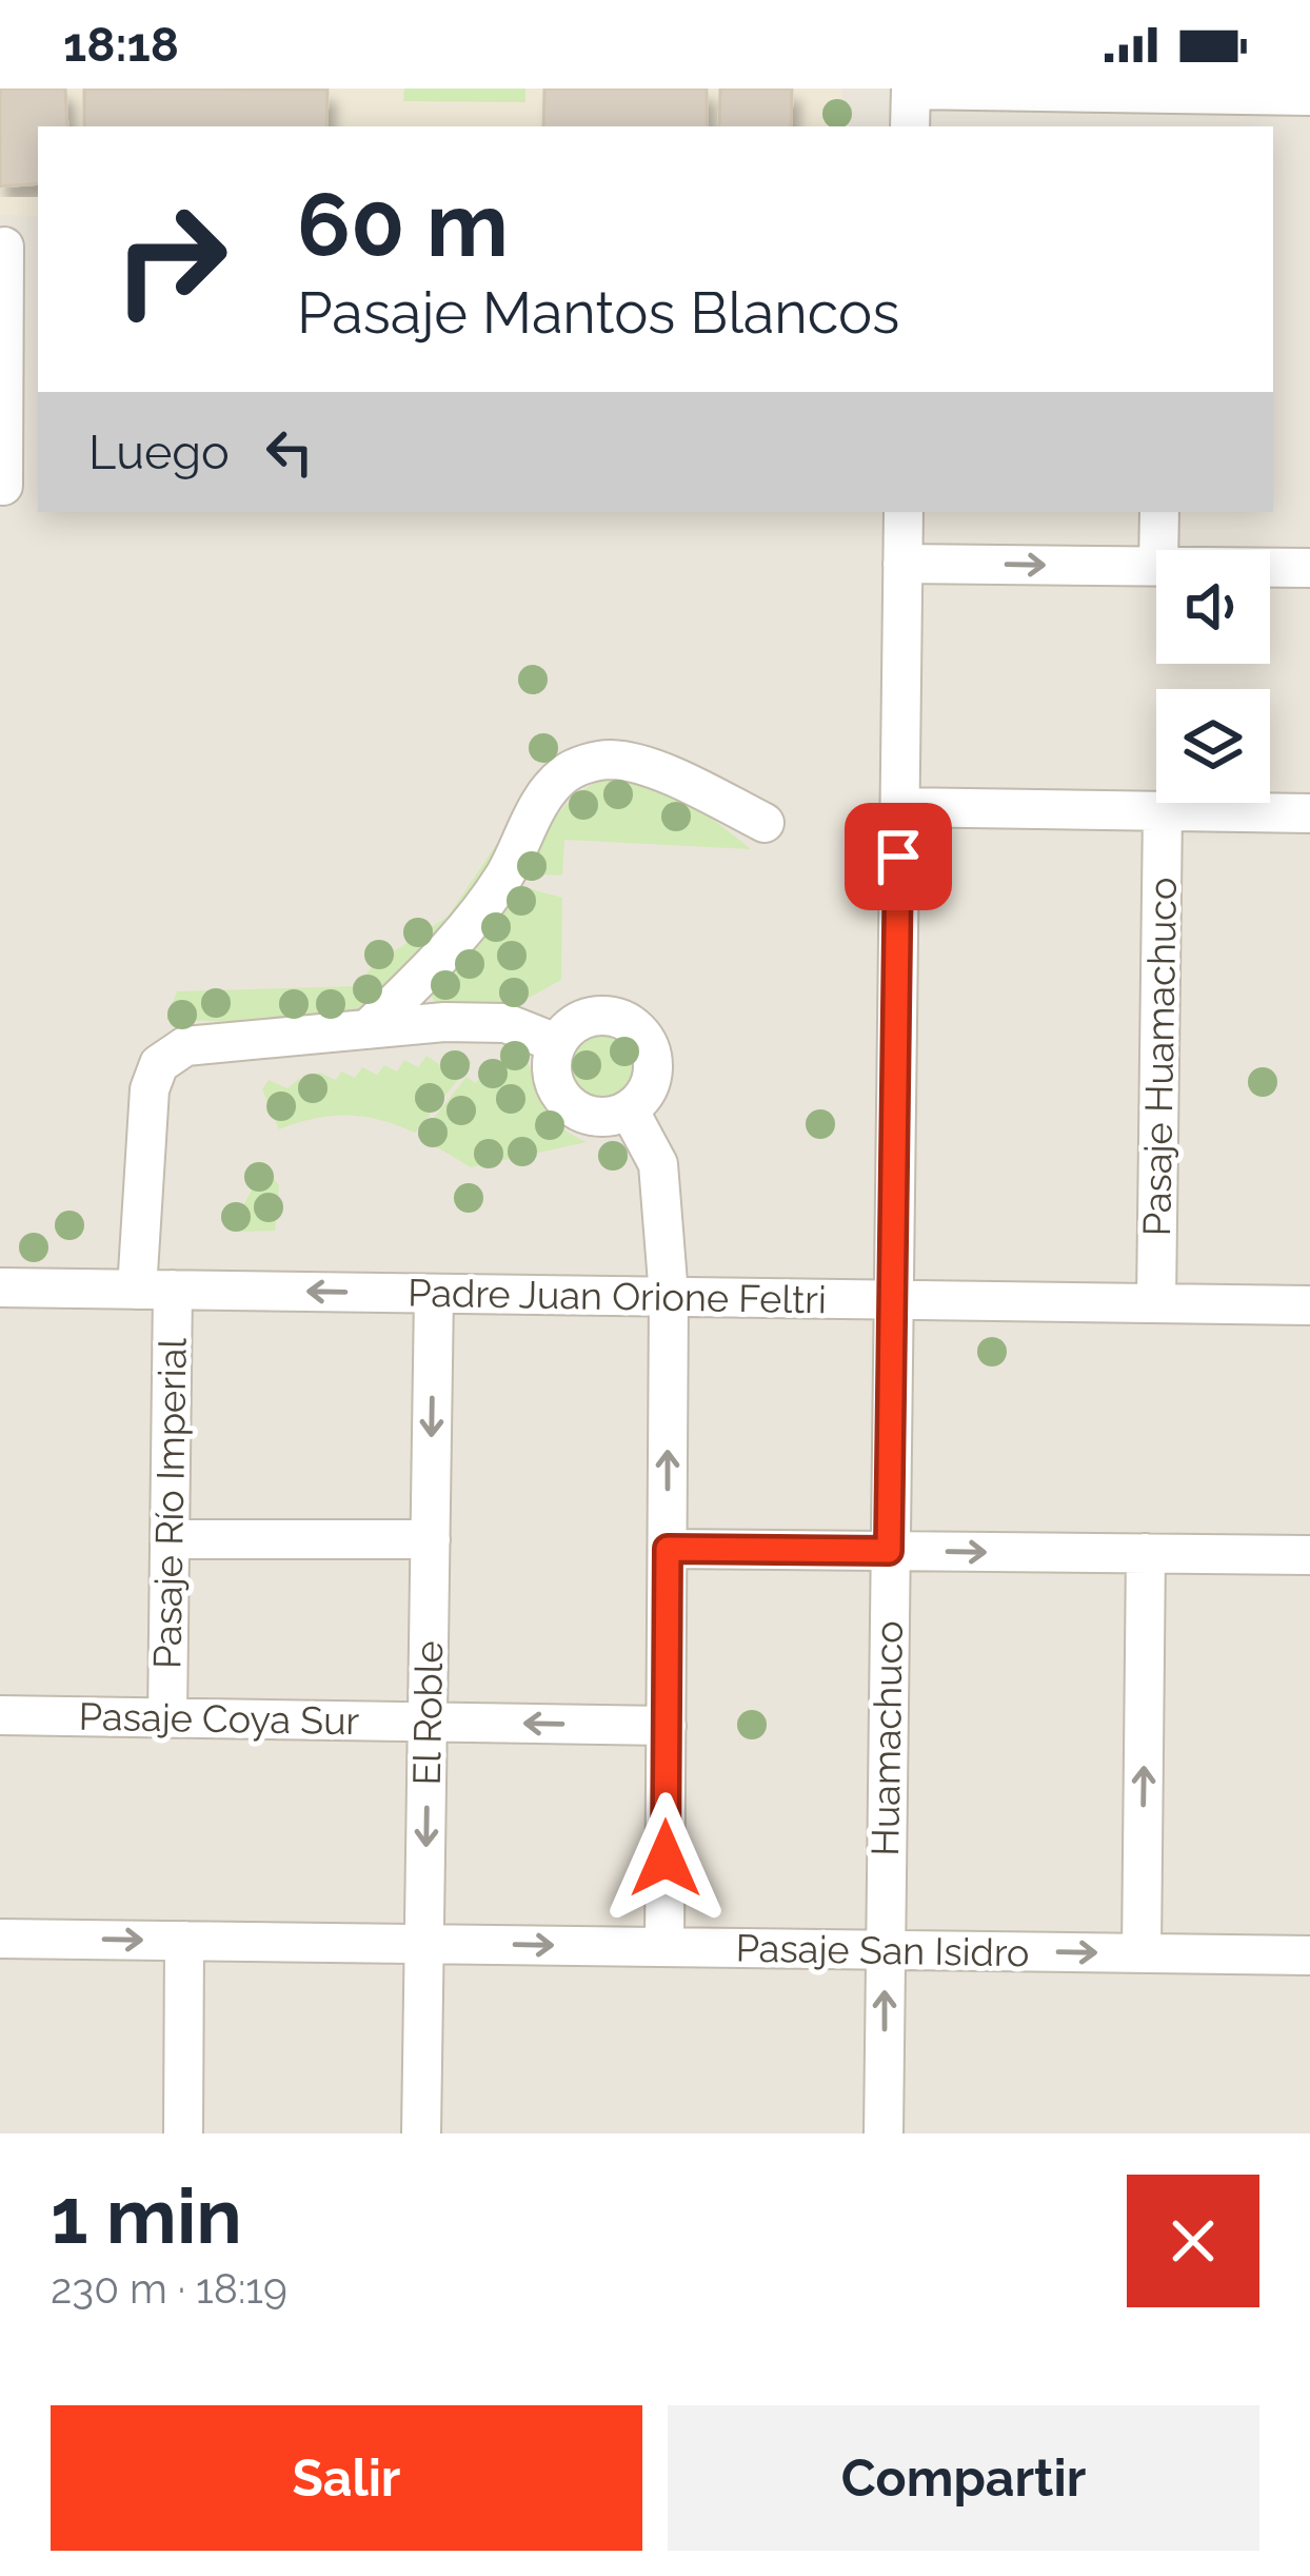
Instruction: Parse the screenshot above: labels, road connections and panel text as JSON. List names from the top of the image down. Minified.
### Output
{"streets":{"street":["Pasaje Huamachuco","Padre Juan Orione Feltri","Pasaje Río Imperial","El Roble","Pasaje Coya Sur","Huamachuco","Pasaje San Isidro"]},"crossings":[["Pasaje Huamachuco","Padre Juan Orione Feltri"],["Padre Juan Orione Feltri","Pasaje Río Imperial"],["Padre Juan Orione Feltri","El Roble"],["Padre Juan Orione Feltri","Huamachuco"],["Pasaje Río Imperial","Pasaje Coya Sur"],["El Roble","Pasaje Coya Sur"],["El Roble","Pasaje San Isidro"],["Huamachuco","Pasaje San Isidro"]],"one_way":["Pasaje Coya Sur","Pasaje San Isidro"],"page":{"status":"18:18","turn":["60 m","Pasaje Mantos Blancos"],"then":"Luego","heading":["1 min","230 m · 18:19"],"buttons":["Salir","Compartir"]}}
